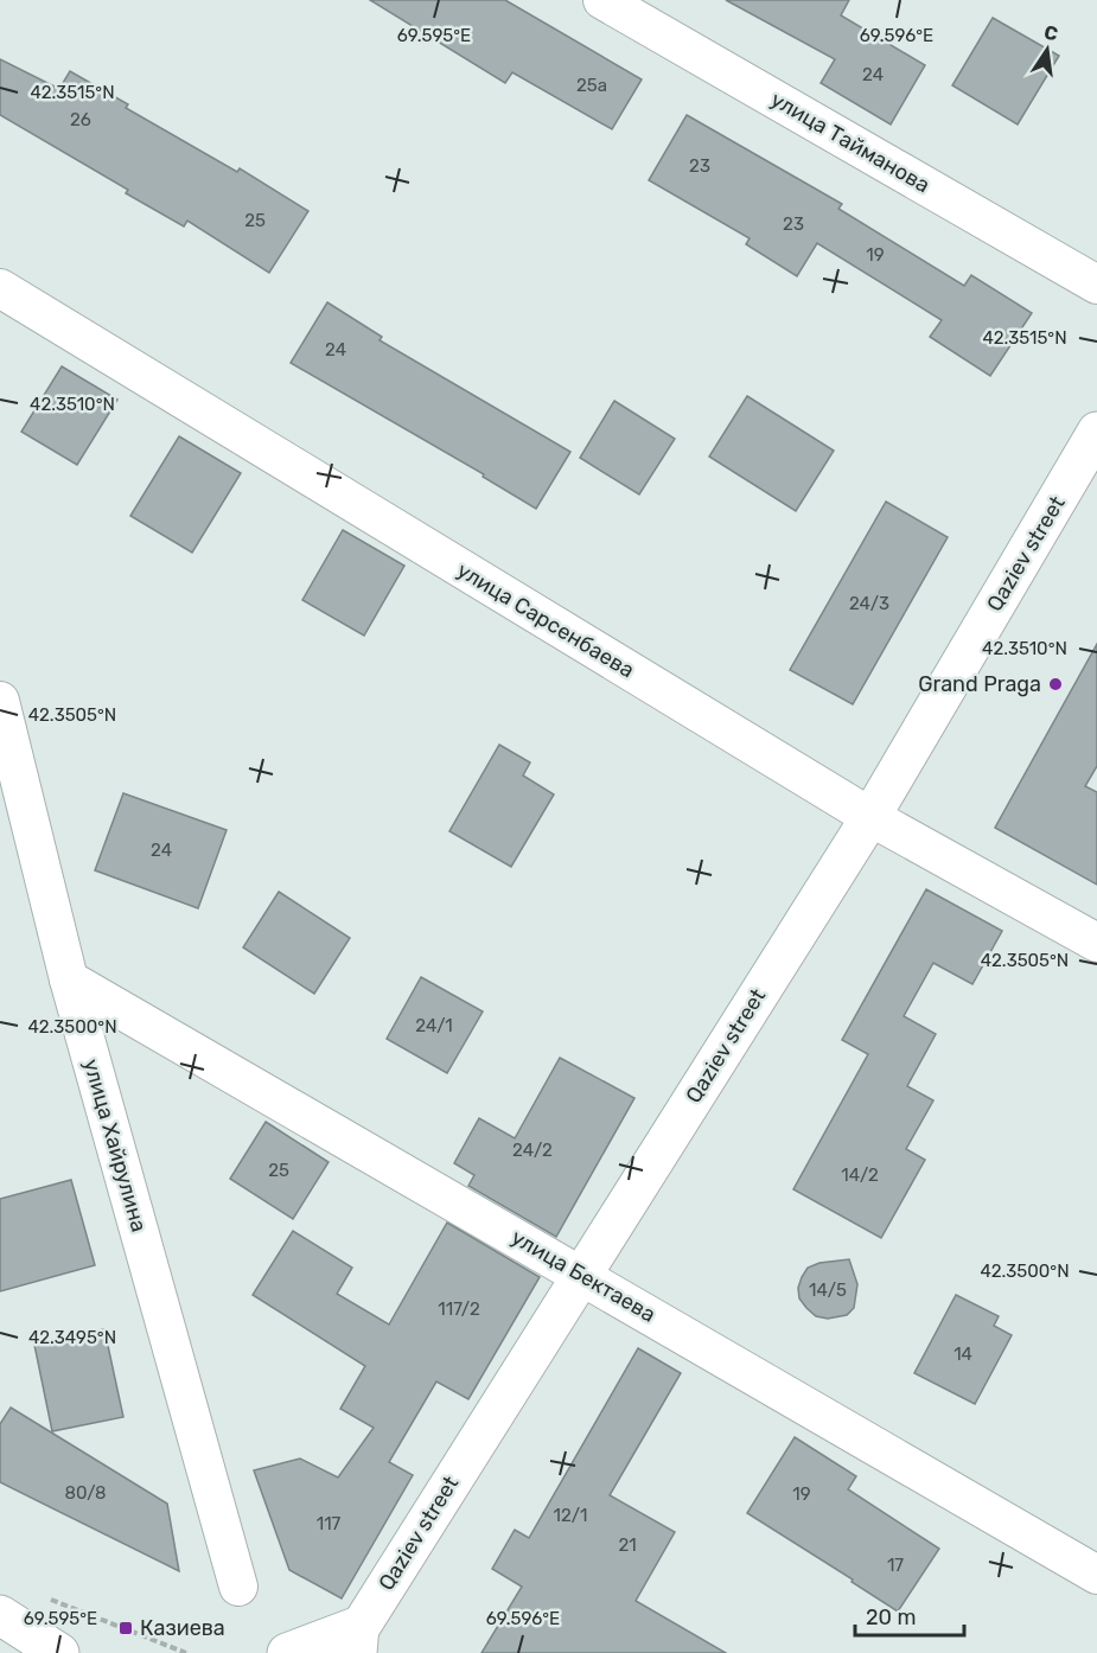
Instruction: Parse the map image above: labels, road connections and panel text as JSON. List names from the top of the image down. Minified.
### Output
{"streets":{"street":["улица Тайманова","Qaziev street","улица Сарсенбаева","улица Хайрулина","улица Бектаева"]},"crossings":[["Qaziev street","улица Сарсенбаева"],["Qaziev street","улица Бектаева"],["улица Хайрулина","улица Бектаева"]],"places":{"other":["Grand Praga"],"transit":["Казиева"]},"house_numbers":["24","25а","26","23","25","23","19","24","24/3","24","24/1","24/2","25","14/2","14/5","117/2","14","80/8","19","12/1","117","21","17"],"scale_bar":"20 m","north":"top","coordinates":["69.595°E","69.596°E","42.3515°N","42.3510°N","42.3505°N","42.3500°N","42.3495°N"]}
